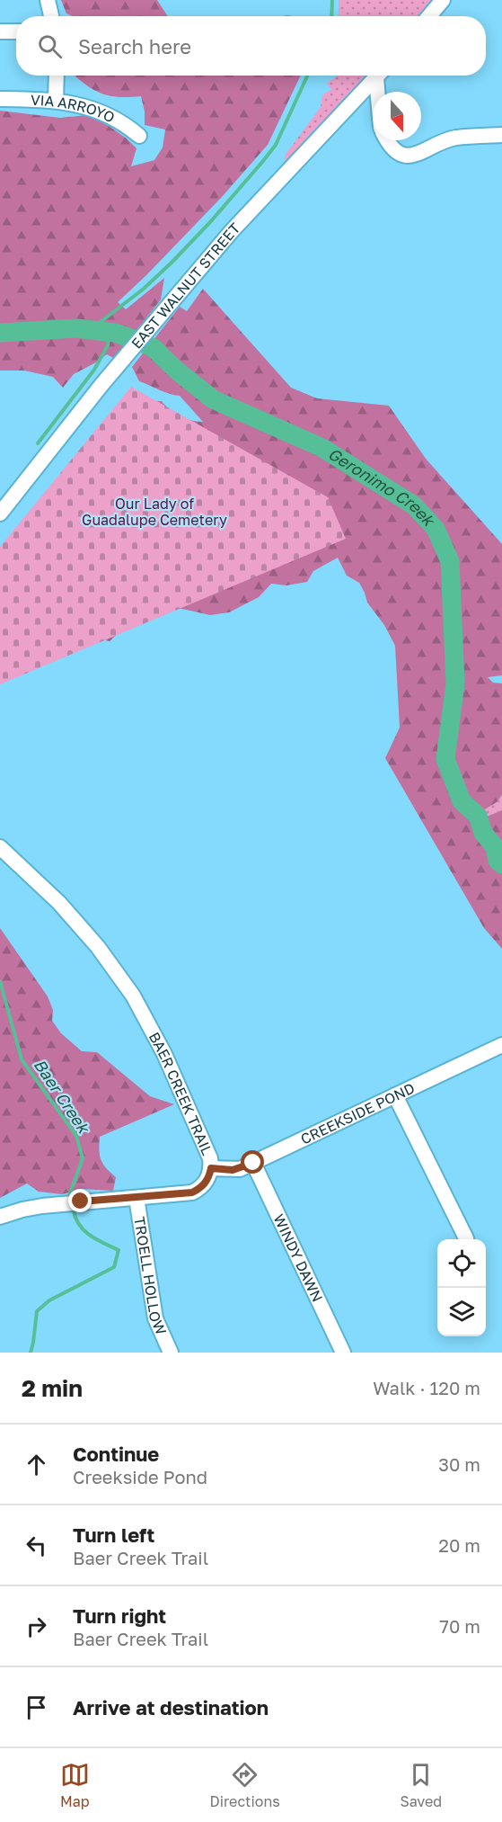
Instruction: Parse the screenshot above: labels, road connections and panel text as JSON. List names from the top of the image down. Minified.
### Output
{"streets":{"street":["VIA ARROYO","EAST WALNUT STREET","BAER CREEK TRAIL","CREEKSIDE POND","WINDY DAWN","TROELL HOLLOW"]},"crossings":[["BAER CREEK TRAIL","CREEKSIDE POND"],["BAER CREEK TRAIL","TROELL HOLLOW"],["CREEKSIDE POND","WINDY DAWN"]],"water":["Geronimo Creek","Baer Creek"],"parks":["Our Lady of Guadalupe Cemetery"],"north":"bottom","page":{"search":"Search here","heading":["2 min","Walk · 120 m"],"list":[["Continue","Creekside Pond","30 m"],["Turn left","Baer Creek Trail","20 m"],["Turn right","Baer Creek Trail","70 m"],"Arrive at destination"],"nav":["Map","Directions","Saved"]}}
